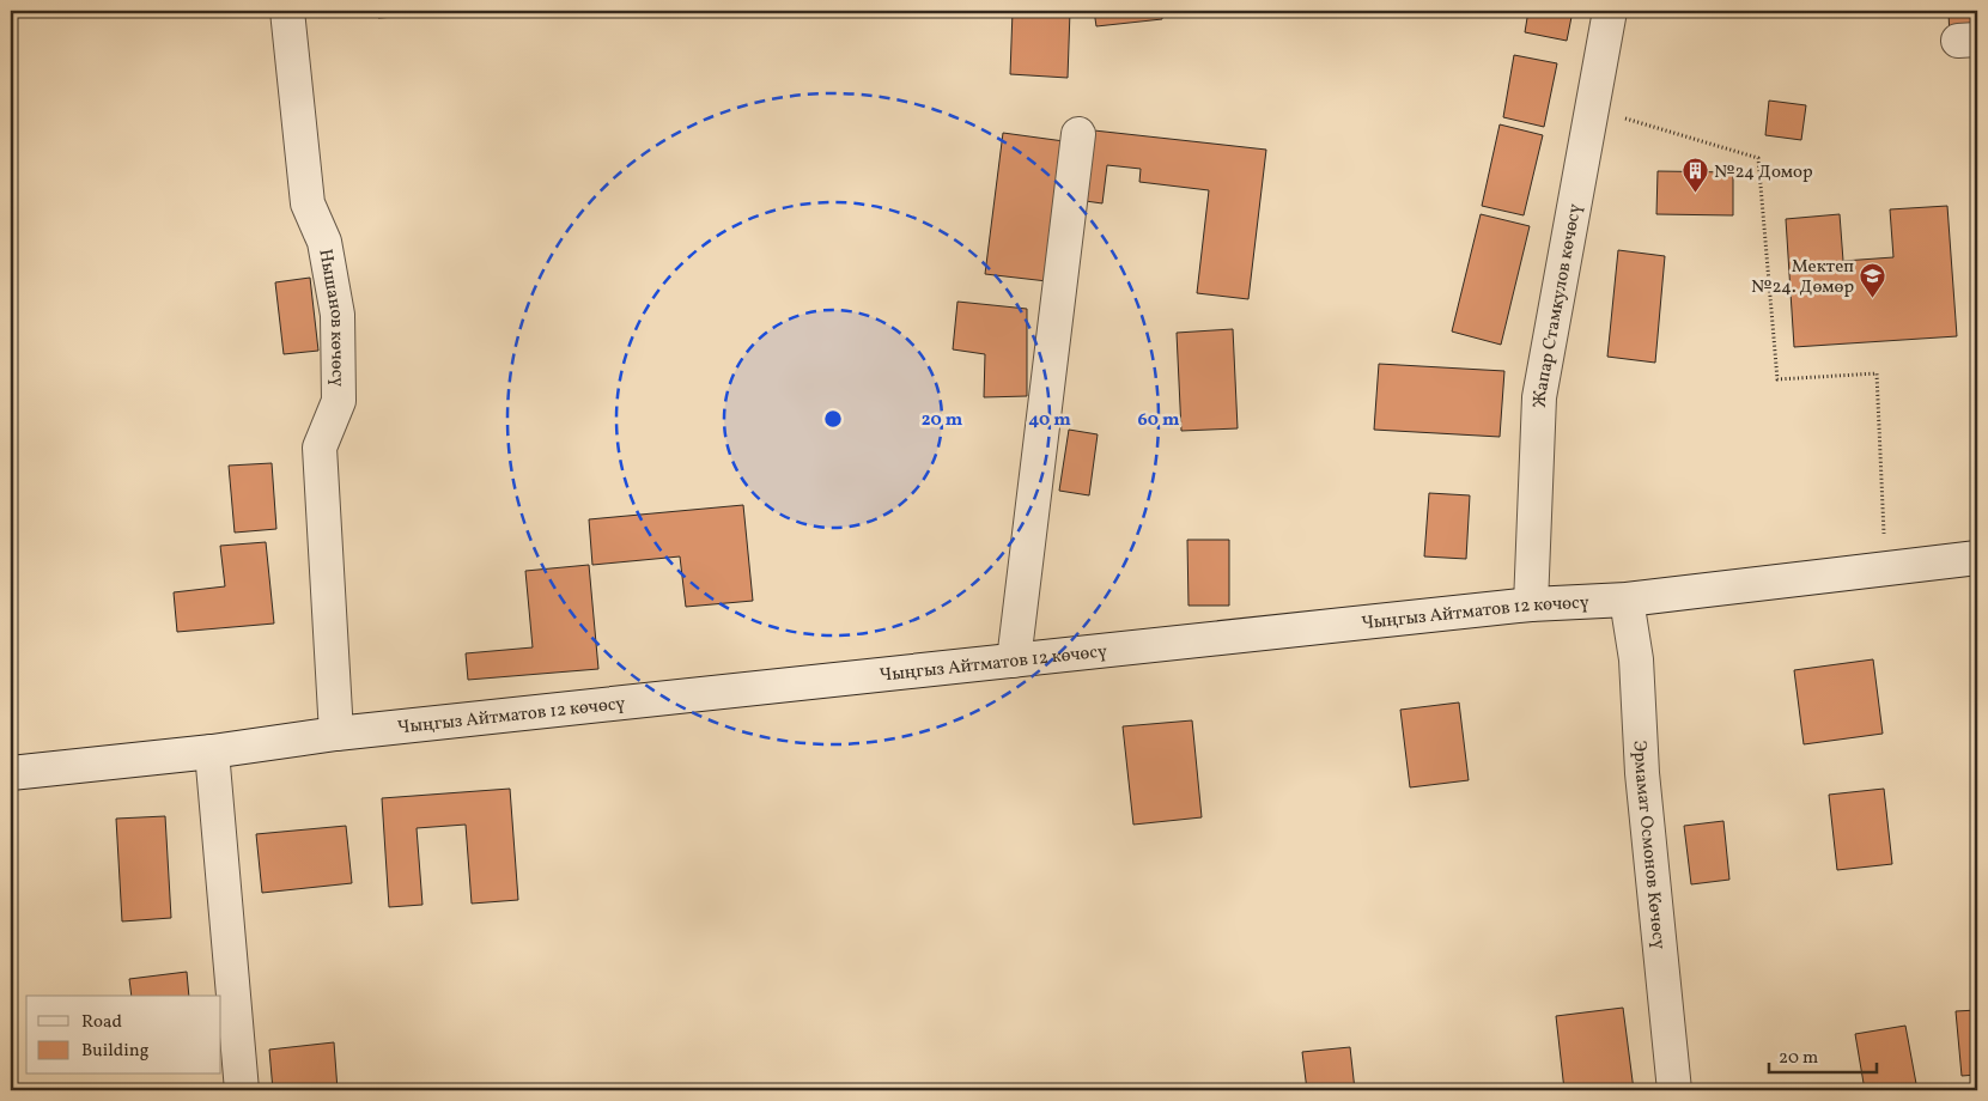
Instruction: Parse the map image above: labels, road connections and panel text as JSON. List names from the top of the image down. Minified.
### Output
{"streets":{"street":["Жапар Стамкулов көчөсү","Нышанов көчөсү","Чыңгыз Айтматов 12 көчөсү","Эрмамат Осмонов Көчөсү"]},"crossings":[["Жапар Стамкулов көчөсү","Чыңгыз Айтматов 12 көчөсү"],["Нышанов көчөсү","Чыңгыз Айтматов 12 көчөсү"],["Чыңгыз Айтматов 12 көчөсү","Эрмамат Осмонов Көчөсү"]],"places":{"building":["№24 Домор"],"school or university":["Мектеп №24. Дөмөр"]},"legend":["Road","Building"],"scale_bar":"20 m","rings":["20 m","40 m","60 m"]}
